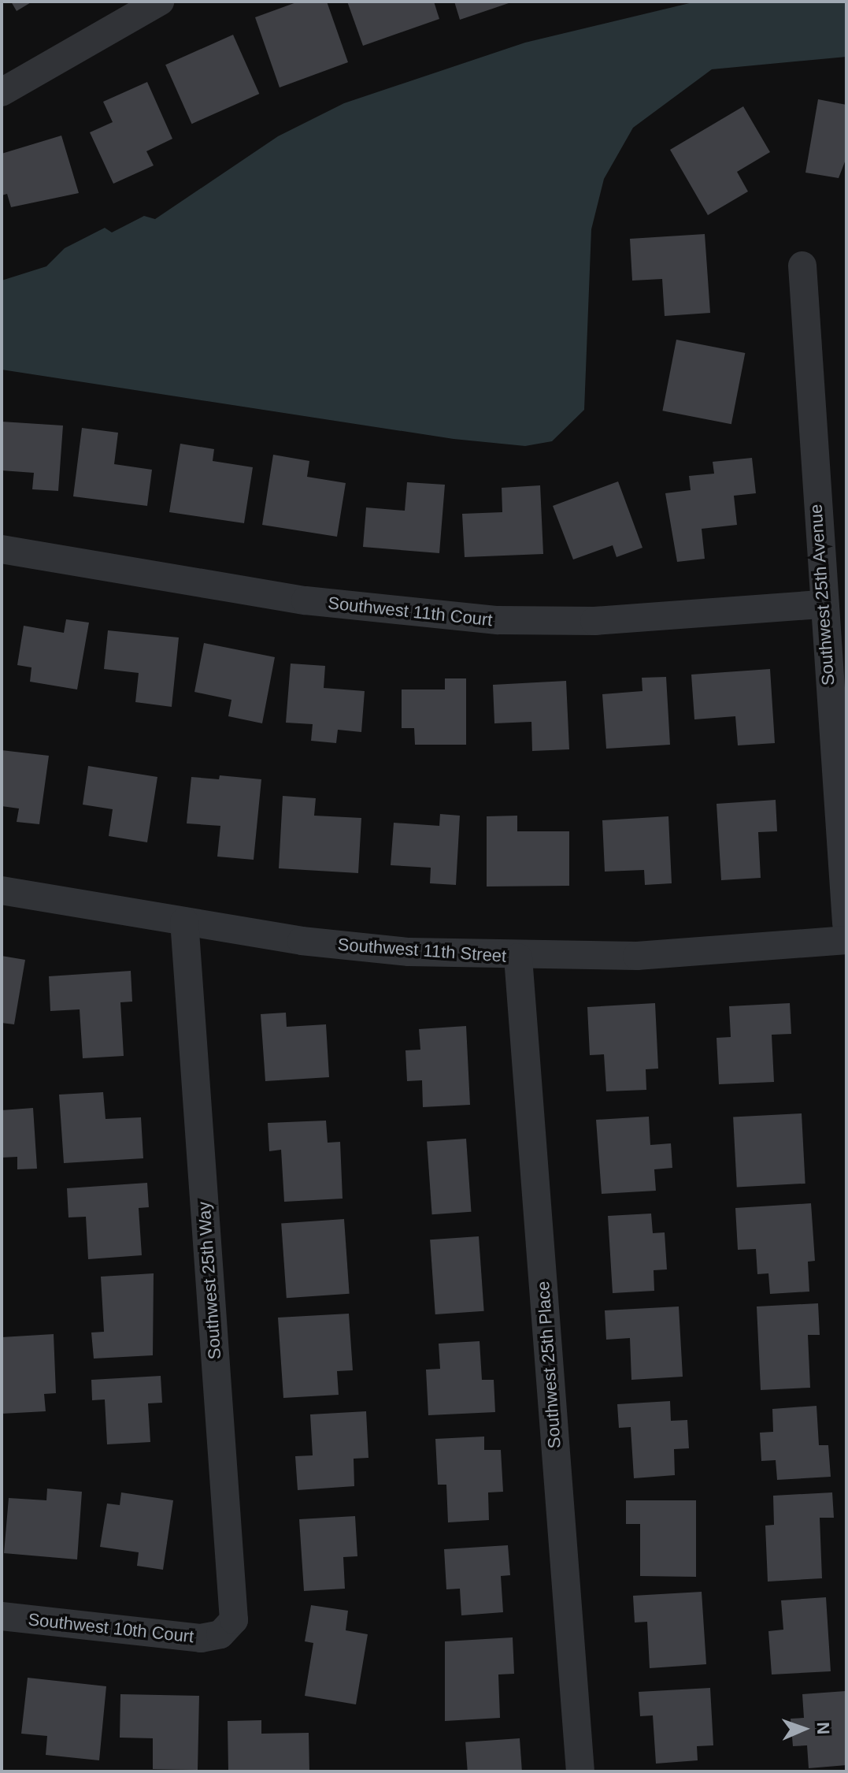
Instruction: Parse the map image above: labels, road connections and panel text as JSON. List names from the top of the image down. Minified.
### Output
{"streets":{"street":["Southwest 25th Avenue","Southwest 11th Court","Southwest 11th Street","Southwest 25th Way","Southwest 25th Place","Southwest 10th Court"]},"crossings":[["Southwest 25th Avenue","Southwest 11th Court"],["Southwest 11th Street","Southwest 25th Way"],["Southwest 11th Street","Southwest 25th Place"],["Southwest 25th Way","Southwest 10th Court"]],"north":"right"}
